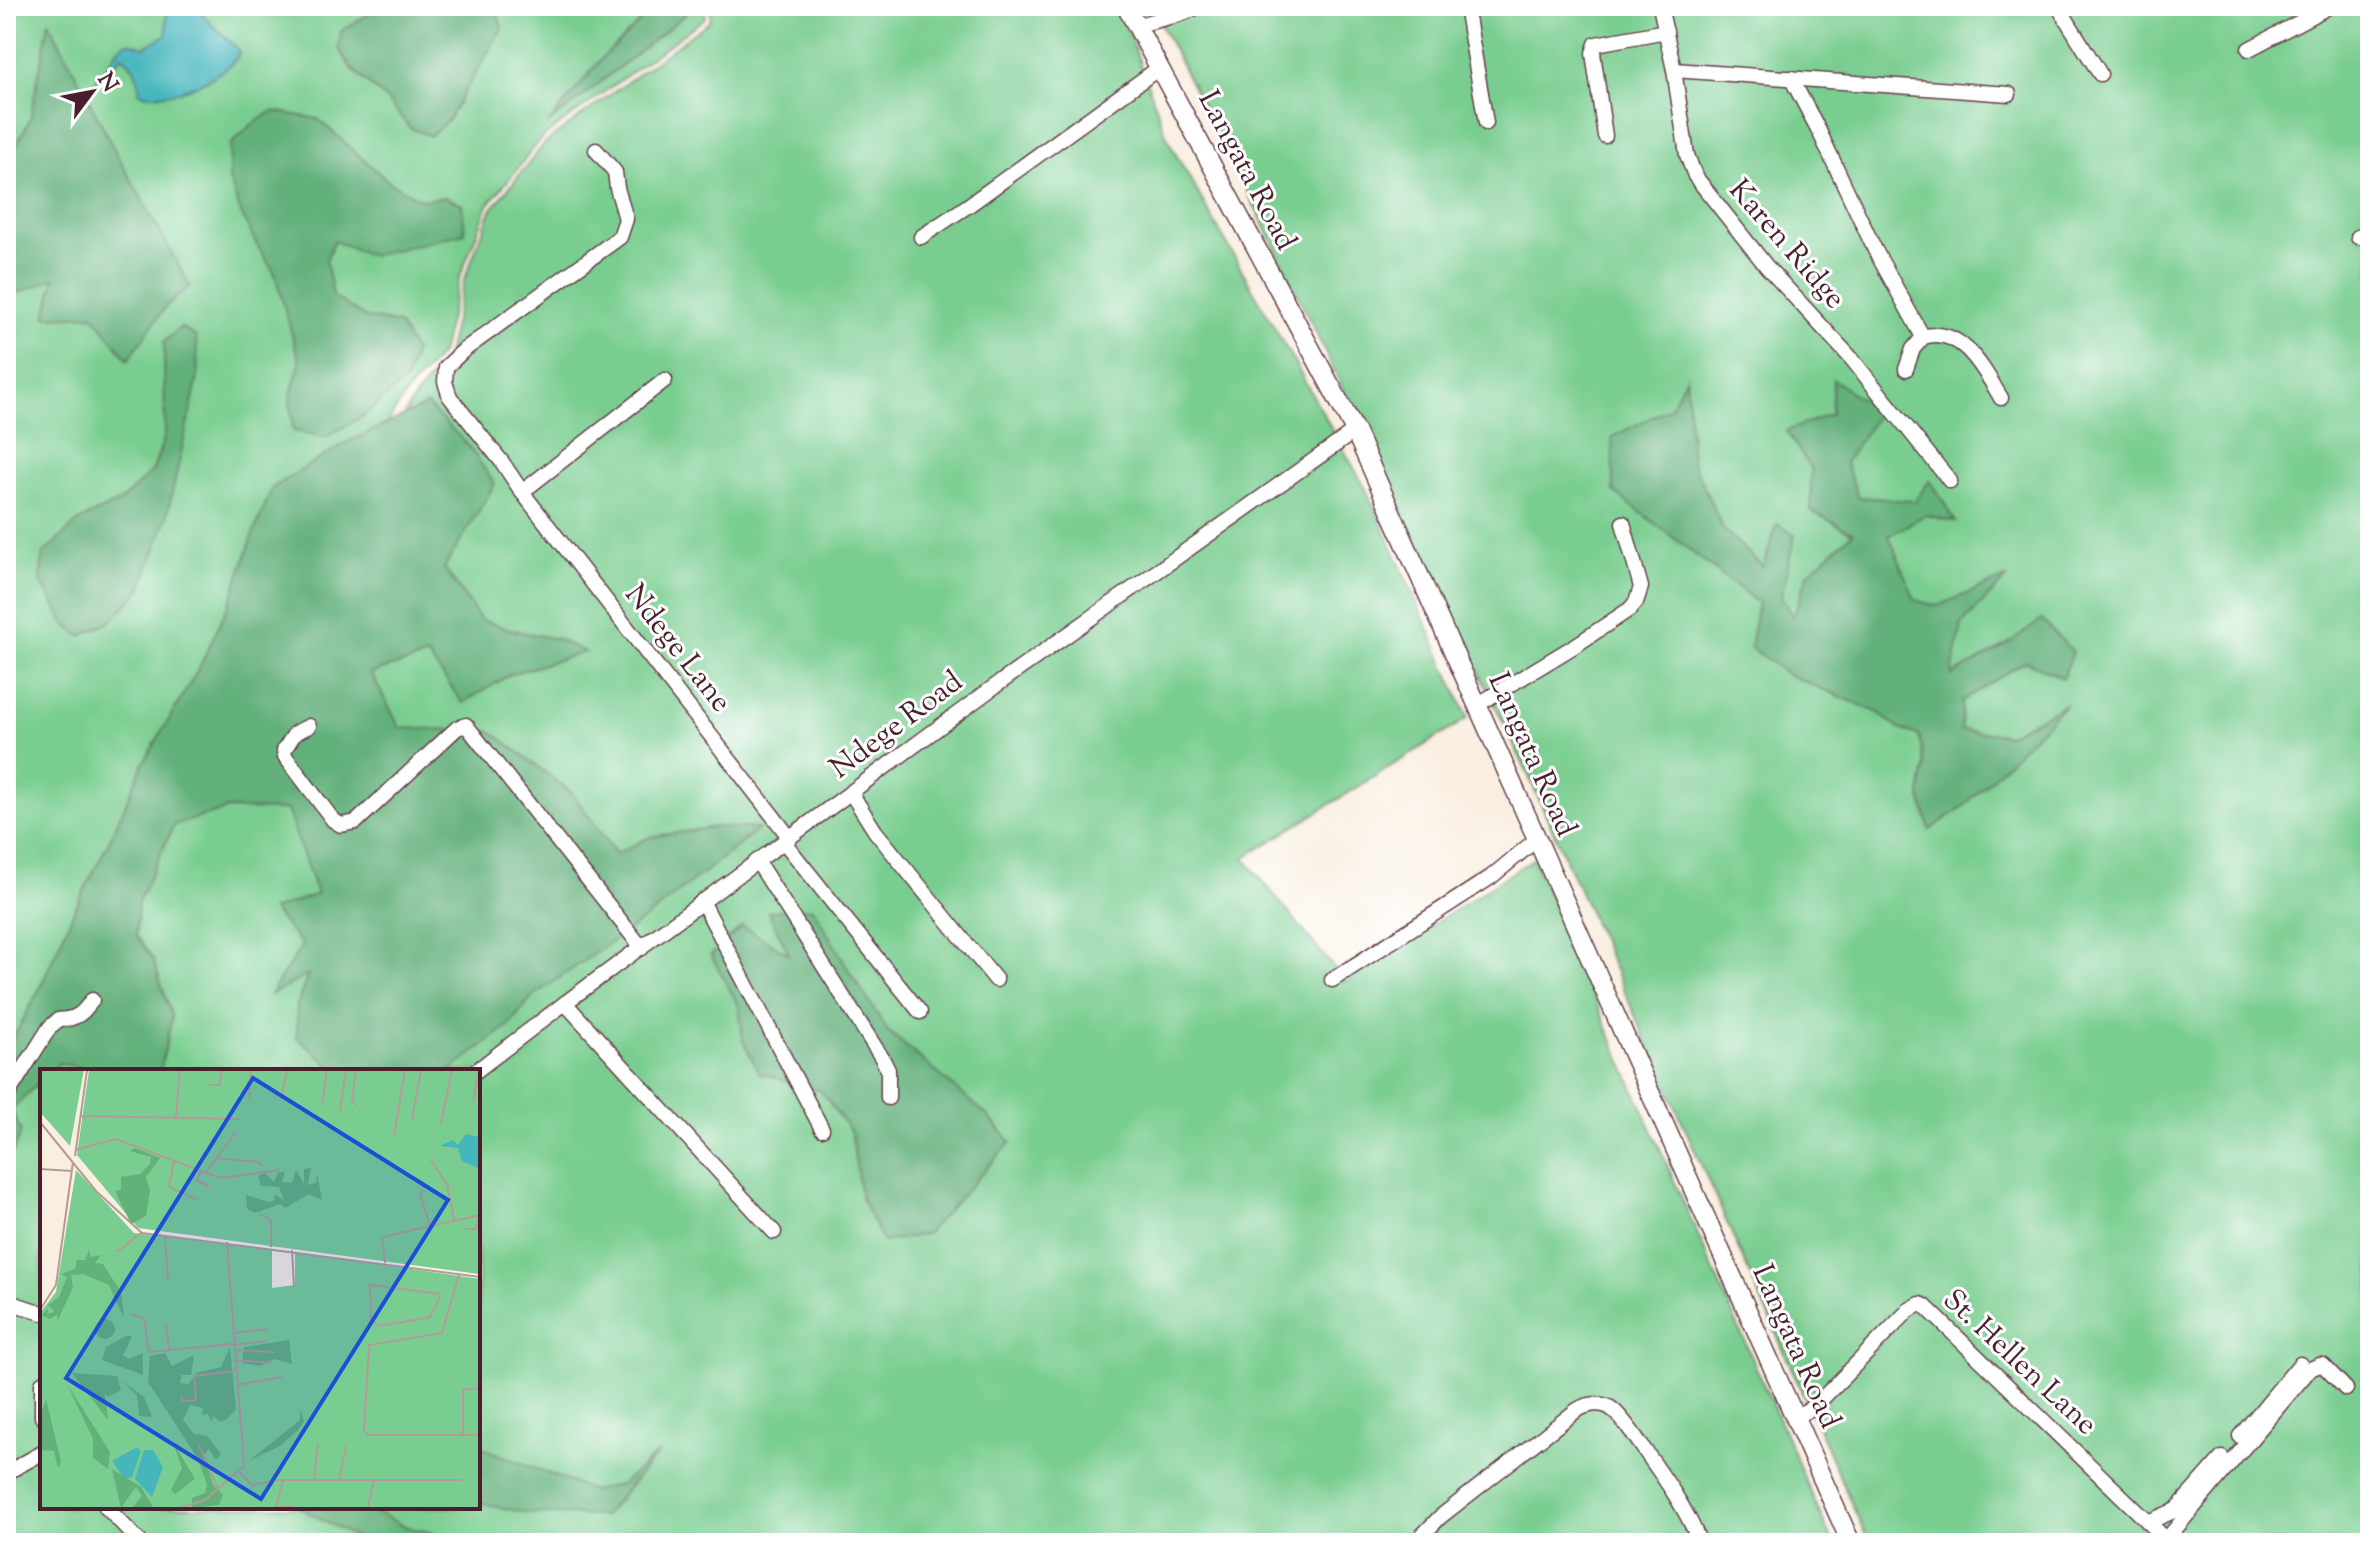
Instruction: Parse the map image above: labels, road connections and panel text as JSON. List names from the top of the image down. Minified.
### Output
{"streets":{"main road":["Langata Road"],"street":["Karen Ridge","Ndege Lane","Ndege Road","St. Hellen Lane"]},"crossings":[["Langata Road","Ndege Road"],["Langata Road","St. Hellen Lane"],["Ndege Lane","Ndege Road"]],"north":"top right"}
